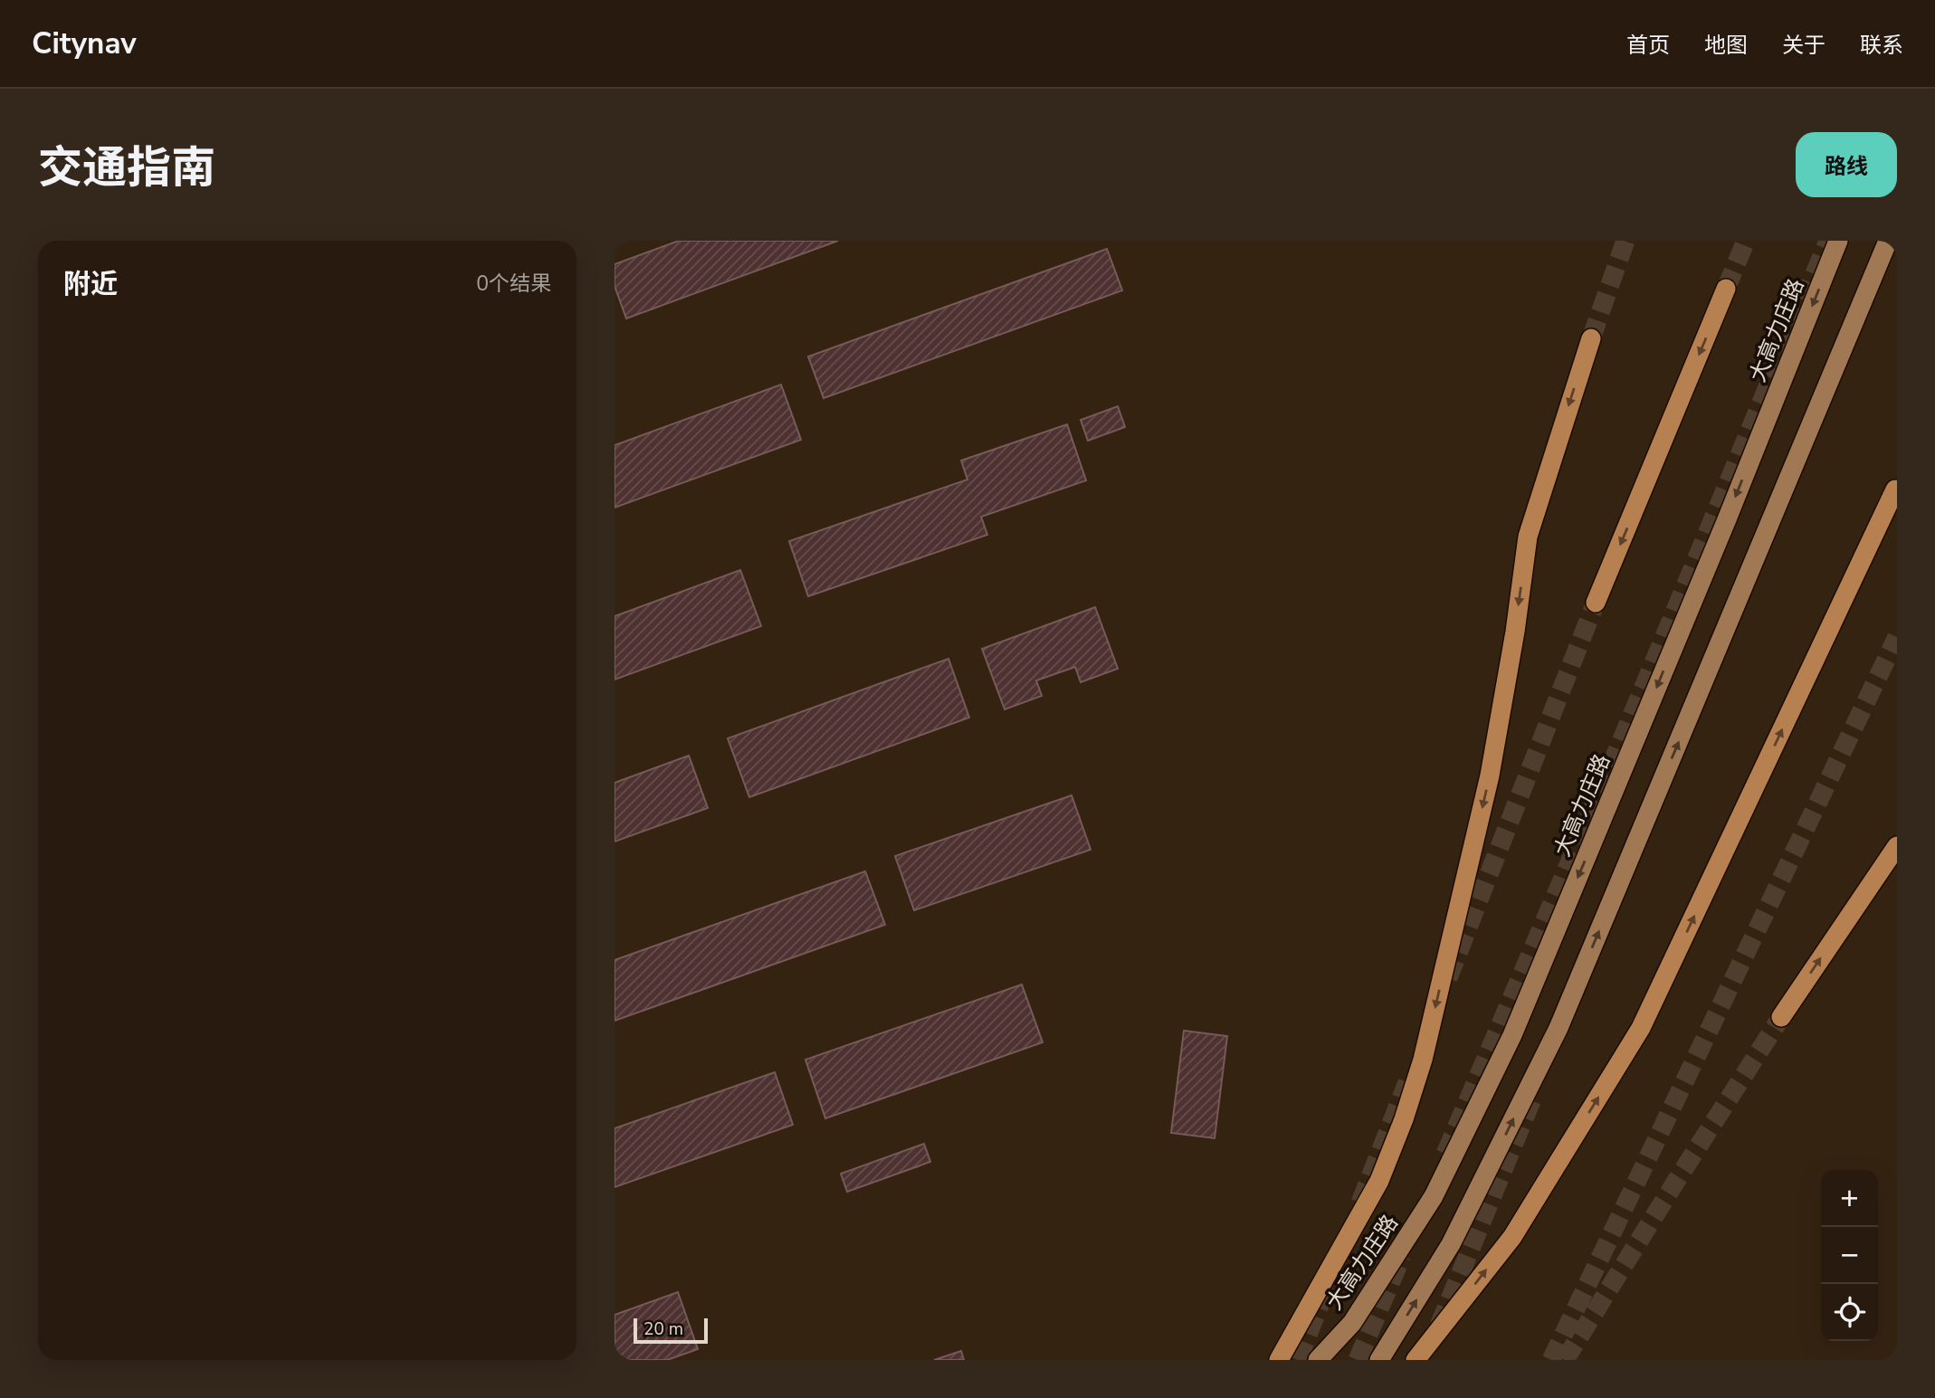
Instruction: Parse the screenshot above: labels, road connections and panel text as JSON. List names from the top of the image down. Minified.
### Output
{"streets":{"main road":["大高力庄路"]},"scale_bar":"20 m","page":{"header":"Citynav","nav":["首页","地图","关于","联系"],"title":"交通指南","buttons":"路线","heading":["附近","0个结果"],"map_buttons":["+","−"],"scale":"20 m"}}
